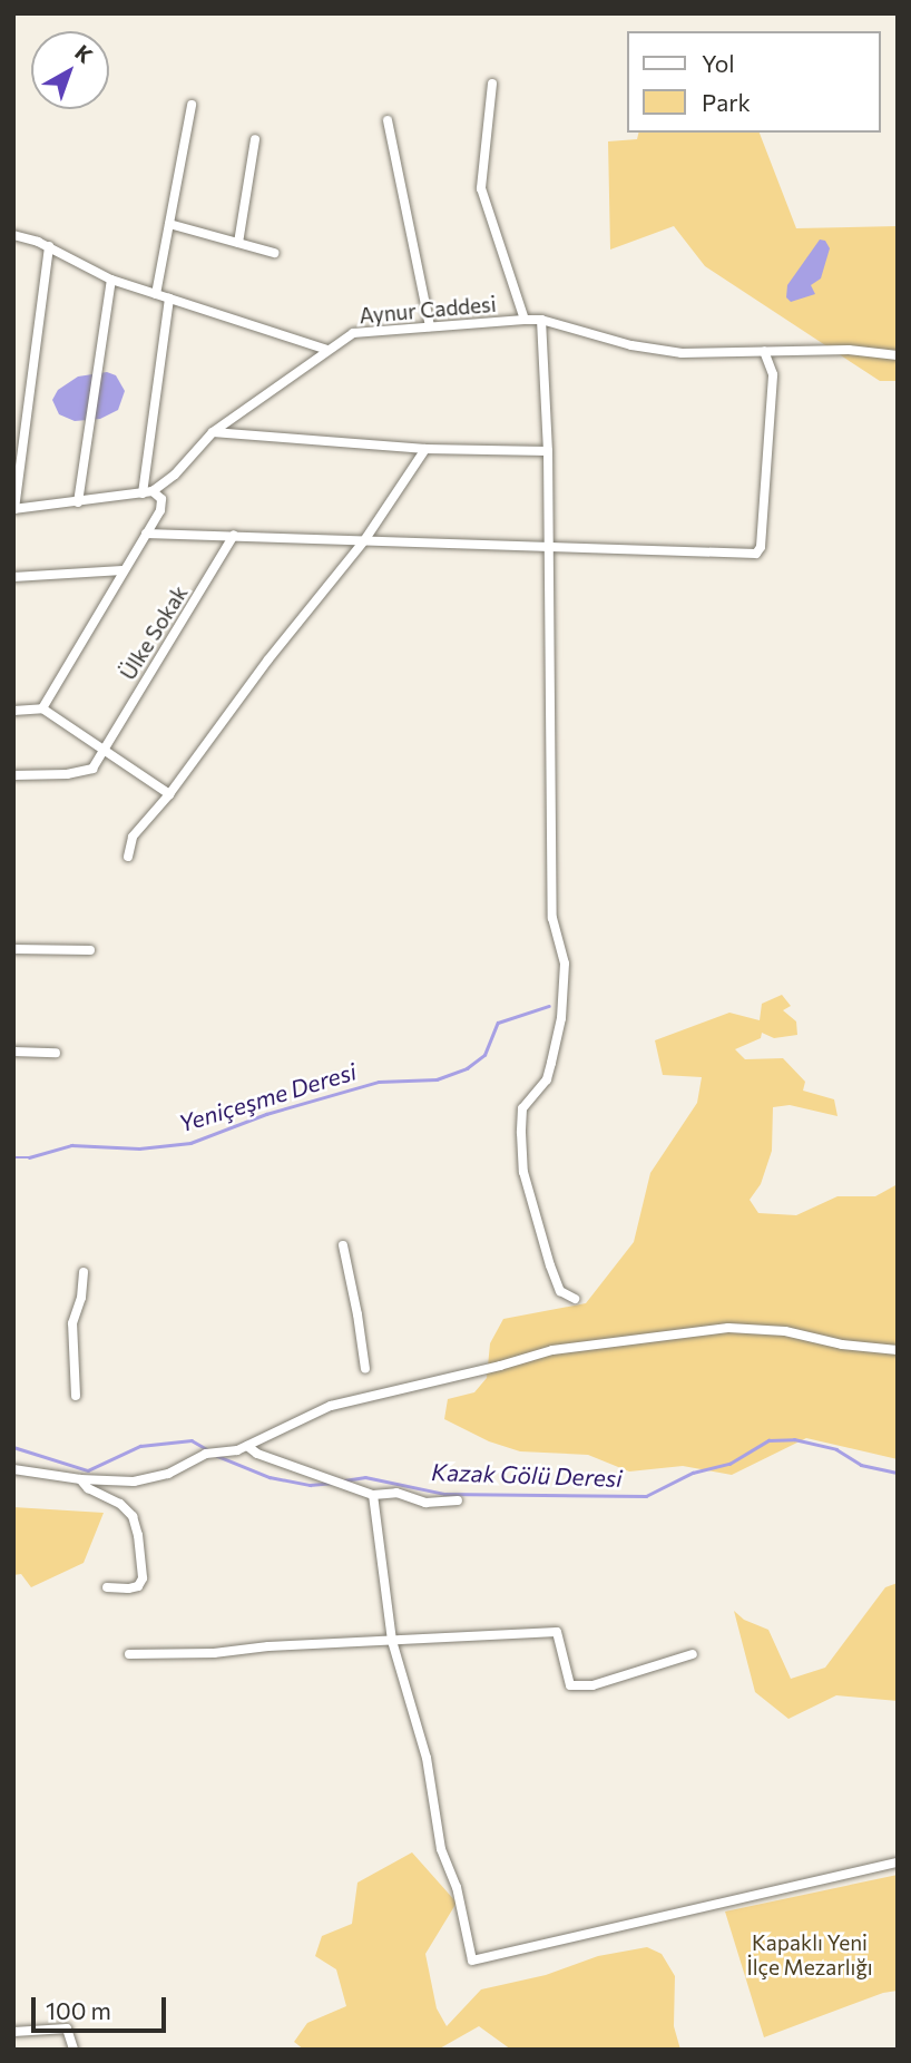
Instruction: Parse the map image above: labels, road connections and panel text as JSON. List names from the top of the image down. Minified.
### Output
{"streets":{"street":["Aynur Caddesi","Ülke Sokak"]},"water":["Yeniçeşme Deresi","Kazak Gölü Deresi"],"parks":["Kapaklı Yeni İlçe Mezarlığı"],"legend":["Yol","Park"],"scale_bar":"100 m","north":"top right"}
